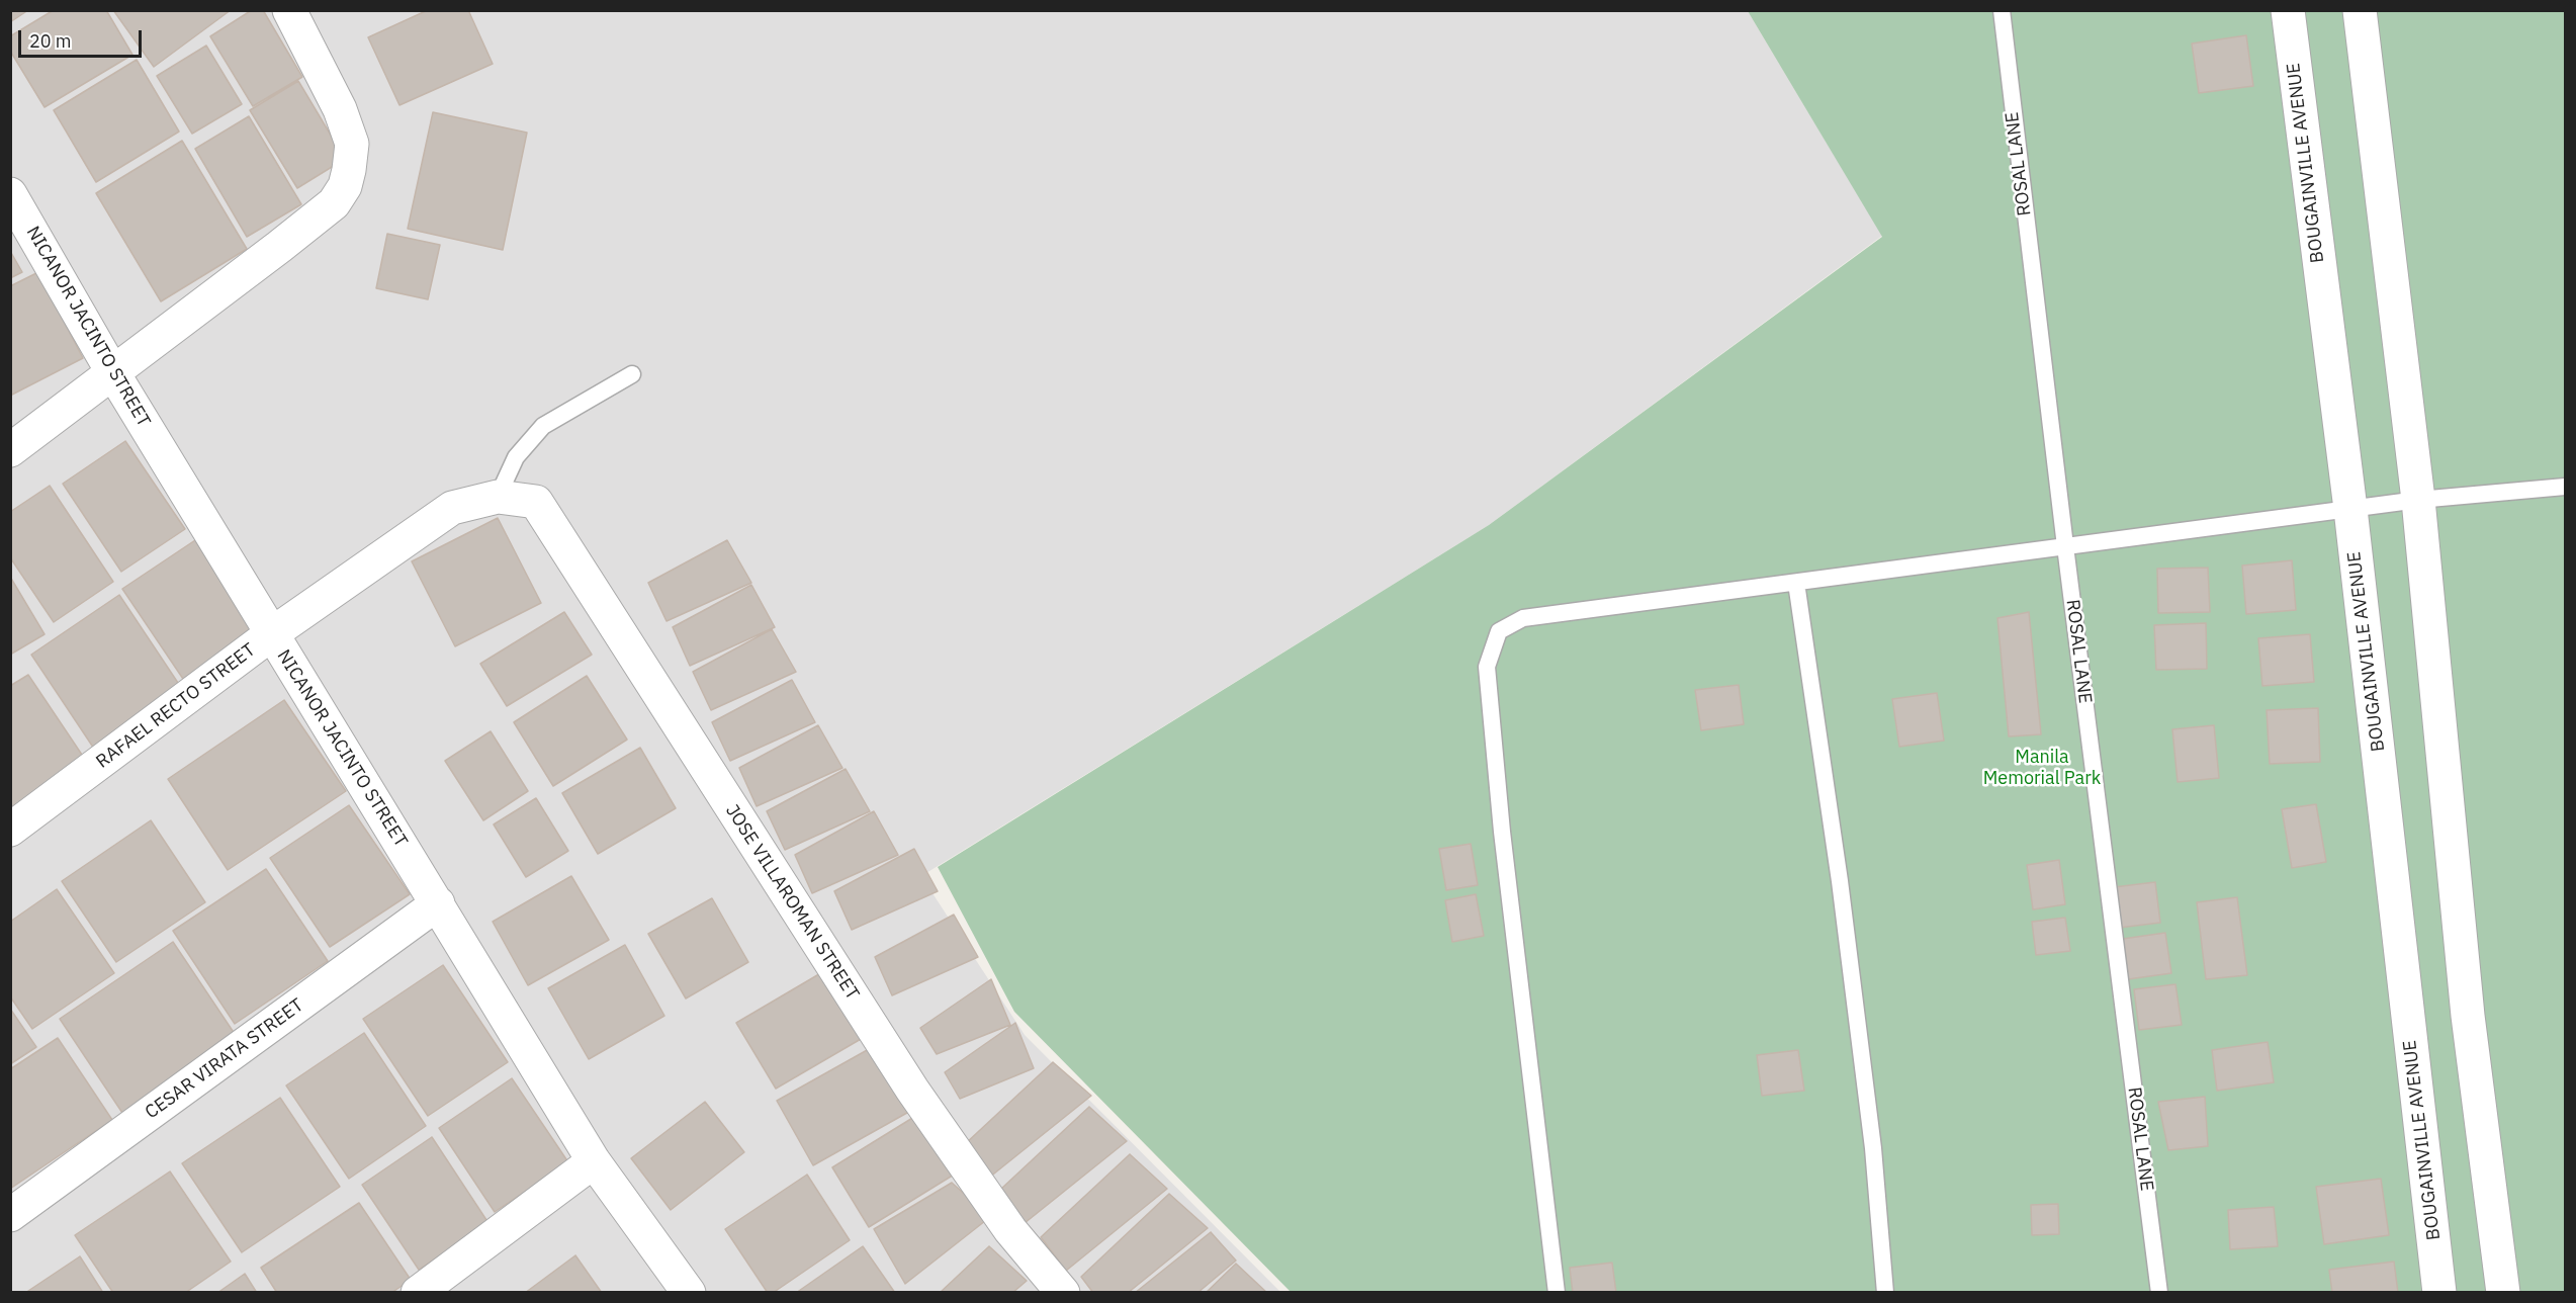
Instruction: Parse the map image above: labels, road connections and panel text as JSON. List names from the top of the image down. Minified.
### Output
{"streets":{"street":["BOUGAINVILLE AVENUE","NICANOR JACINTO STREET","RAFAEL RECTO STREET","JOSE VILLAROMAN STREET","CESAR VIRATA STREET"],"lane":["ROSAL LANE"]},"crossings":[["NICANOR JACINTO STREET","RAFAEL RECTO STREET"],["NICANOR JACINTO STREET","CESAR VIRATA STREET"],["RAFAEL RECTO STREET","JOSE VILLAROMAN STREET"]],"parks":["Manila Memorial Park"],"scale_bar":"20 m"}
